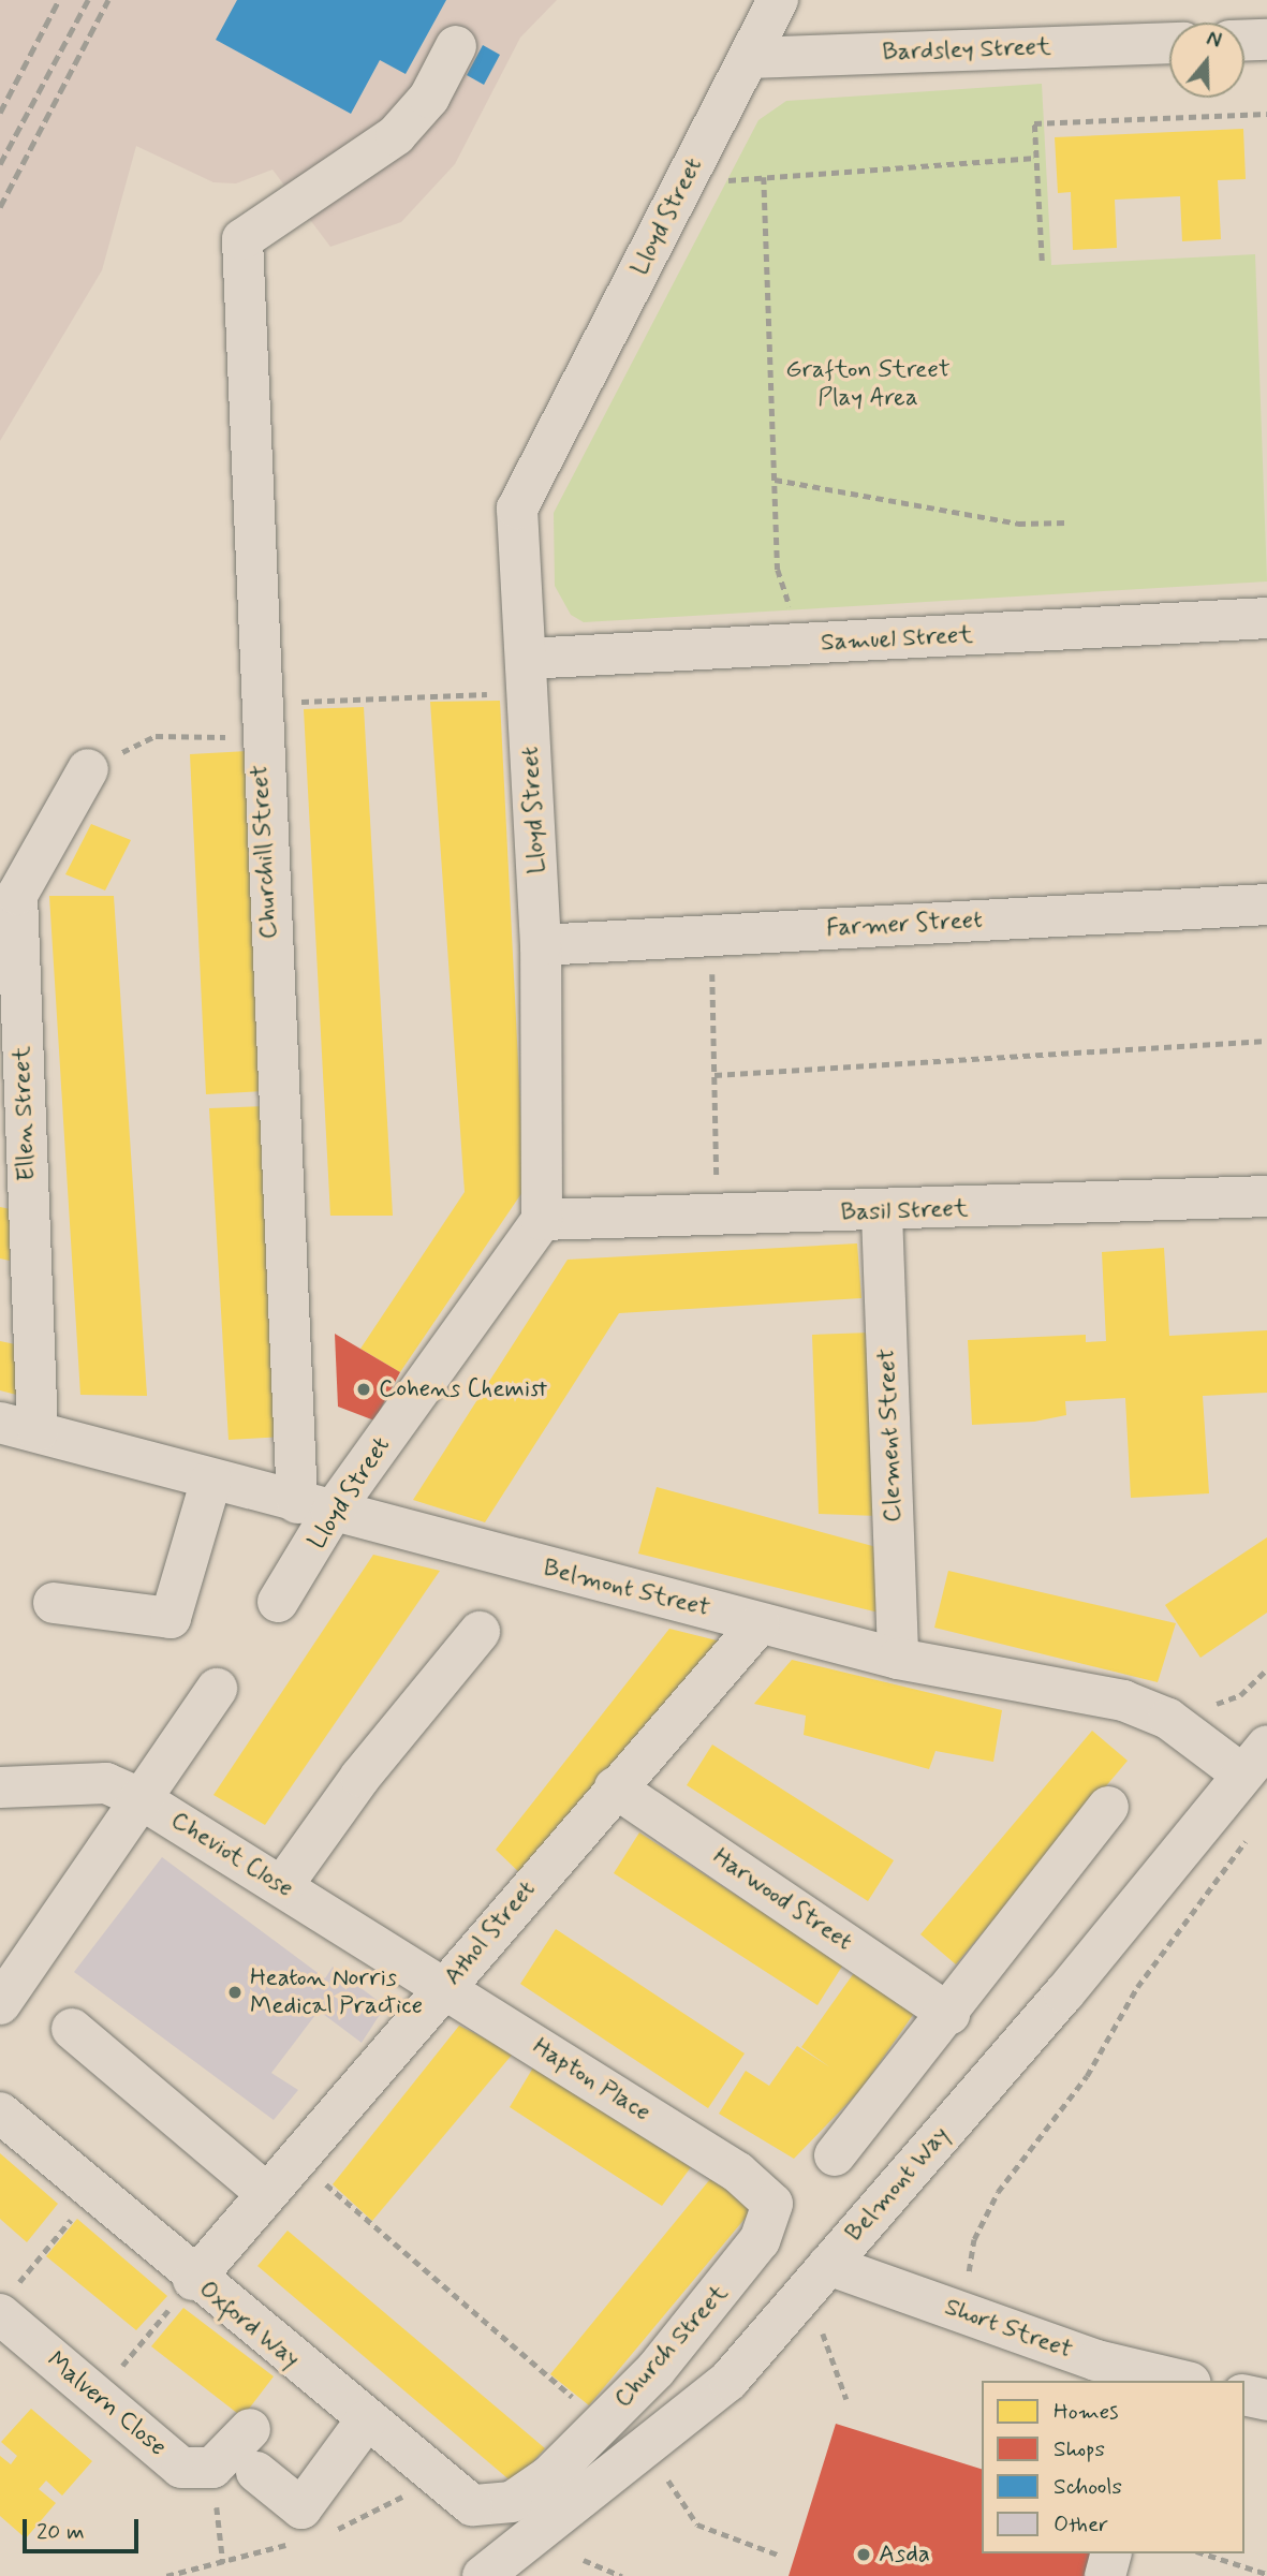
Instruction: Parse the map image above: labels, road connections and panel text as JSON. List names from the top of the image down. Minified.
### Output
{"streets":{"street":["Bardsley Street","Lloyd Street","Samuel Street","Churchill Street","Farmer Street","Ellen Street","Basil Street","Clement Street","Belmont Street","Cheviot Close","Harwood Street","Athol Street","Hapton Place","Belmont Way","Oxford Way","Short Street","Church Street","Malvern Close"]},"crossings":[["Bardsley Street","Lloyd Street"],["Lloyd Street","Samuel Street"],["Lloyd Street","Churchill Street"],["Lloyd Street","Farmer Street"],["Lloyd Street","Basil Street"],["Lloyd Street","Belmont Street"],["Churchill Street","Belmont Street"],["Ellen Street","Belmont Street"],["Basil Street","Clement Street"],["Clement Street","Belmont Street"],["Belmont Street","Athol Street"],["Belmont Street","Belmont Way"],["Cheviot Close","Athol Street"],["Cheviot Close","Hapton Place"],["Harwood Street","Athol Street"],["Athol Street","Hapton Place"],["Athol Street","Oxford Way"],["Hapton Place","Church Street"],["Belmont Way","Short Street"],["Oxford Way","Church Street"]],"parks":["Grafton Street Play Area"],"places":["Cohens Chemist","Heaton Norris Medical Practice","Asda"],"legend":["Homes","Shops","Schools","Other"],"scale_bar":"20 m","north":"top"}
